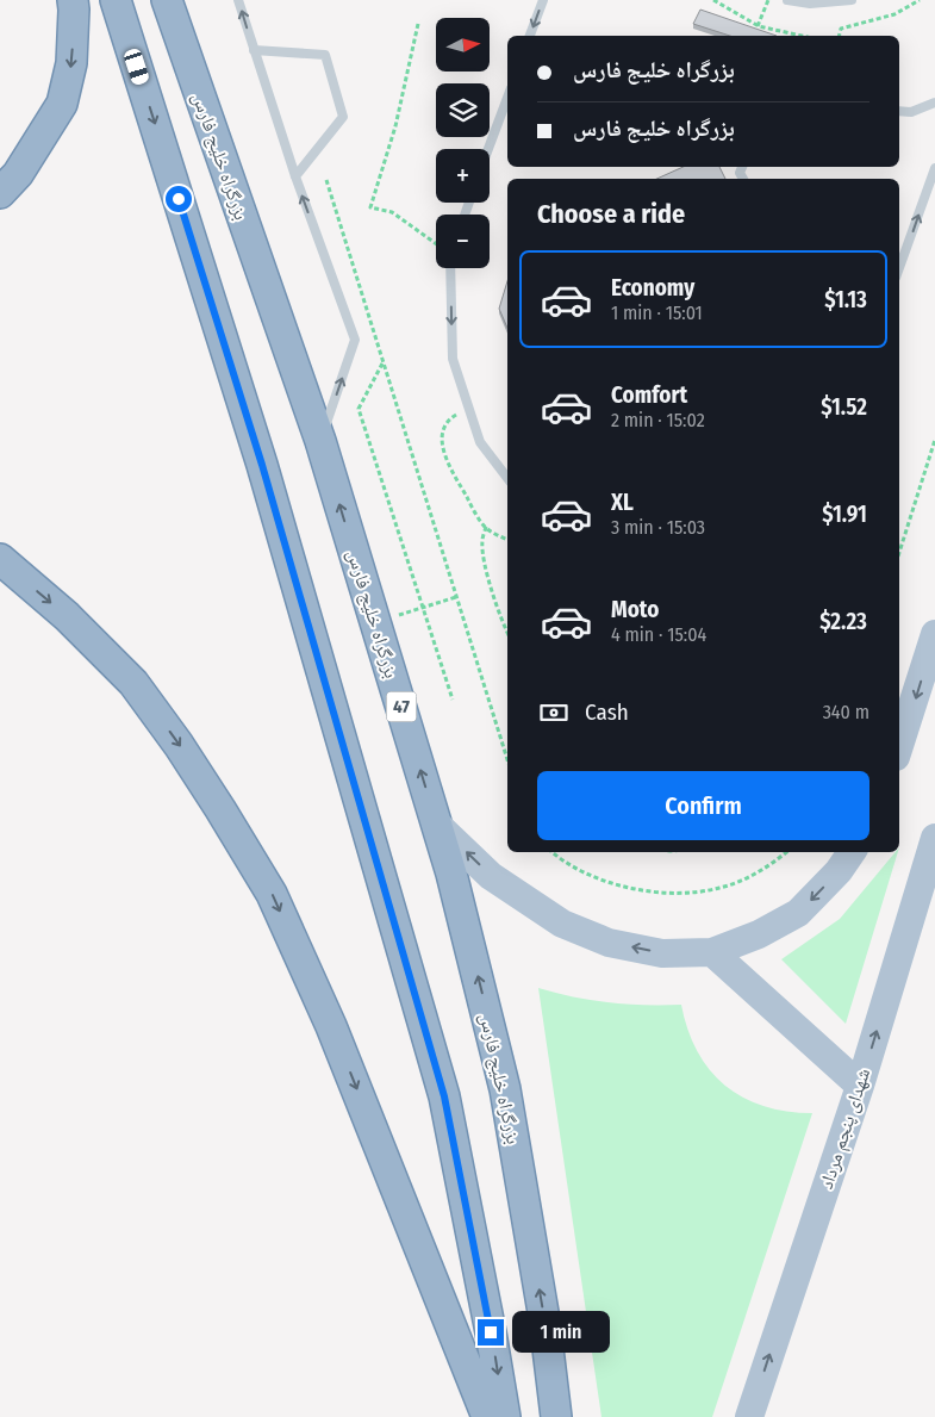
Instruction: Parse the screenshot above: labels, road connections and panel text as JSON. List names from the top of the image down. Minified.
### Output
{"streets":{"highway":["بزرگراه خلیج فارس","47"],"main road":["شهدای پنجم مرداد"]},"one_way":["شهدای پنجم مرداد"],"north":"right","page":{"map_buttons":["+","−"],"banner":["بزرگراه خلیج فارس","بزرگراه خلیج فارس"],"heading":"Choose a ride","list":[{"name":"Economy","note":"1 min · 15:01","value":"$1.13"},{"name":"Comfort","note":"2 min · 15:02","value":"$1.52"},{"name":"XL","note":"3 min · 15:03","value":"$1.91"},{"name":"Moto","note":"4 min · 15:04","value":"$2.23"}],"pay":["Cash","340 m"],"buttons":"Confirm","bubble":"1 min"}}
